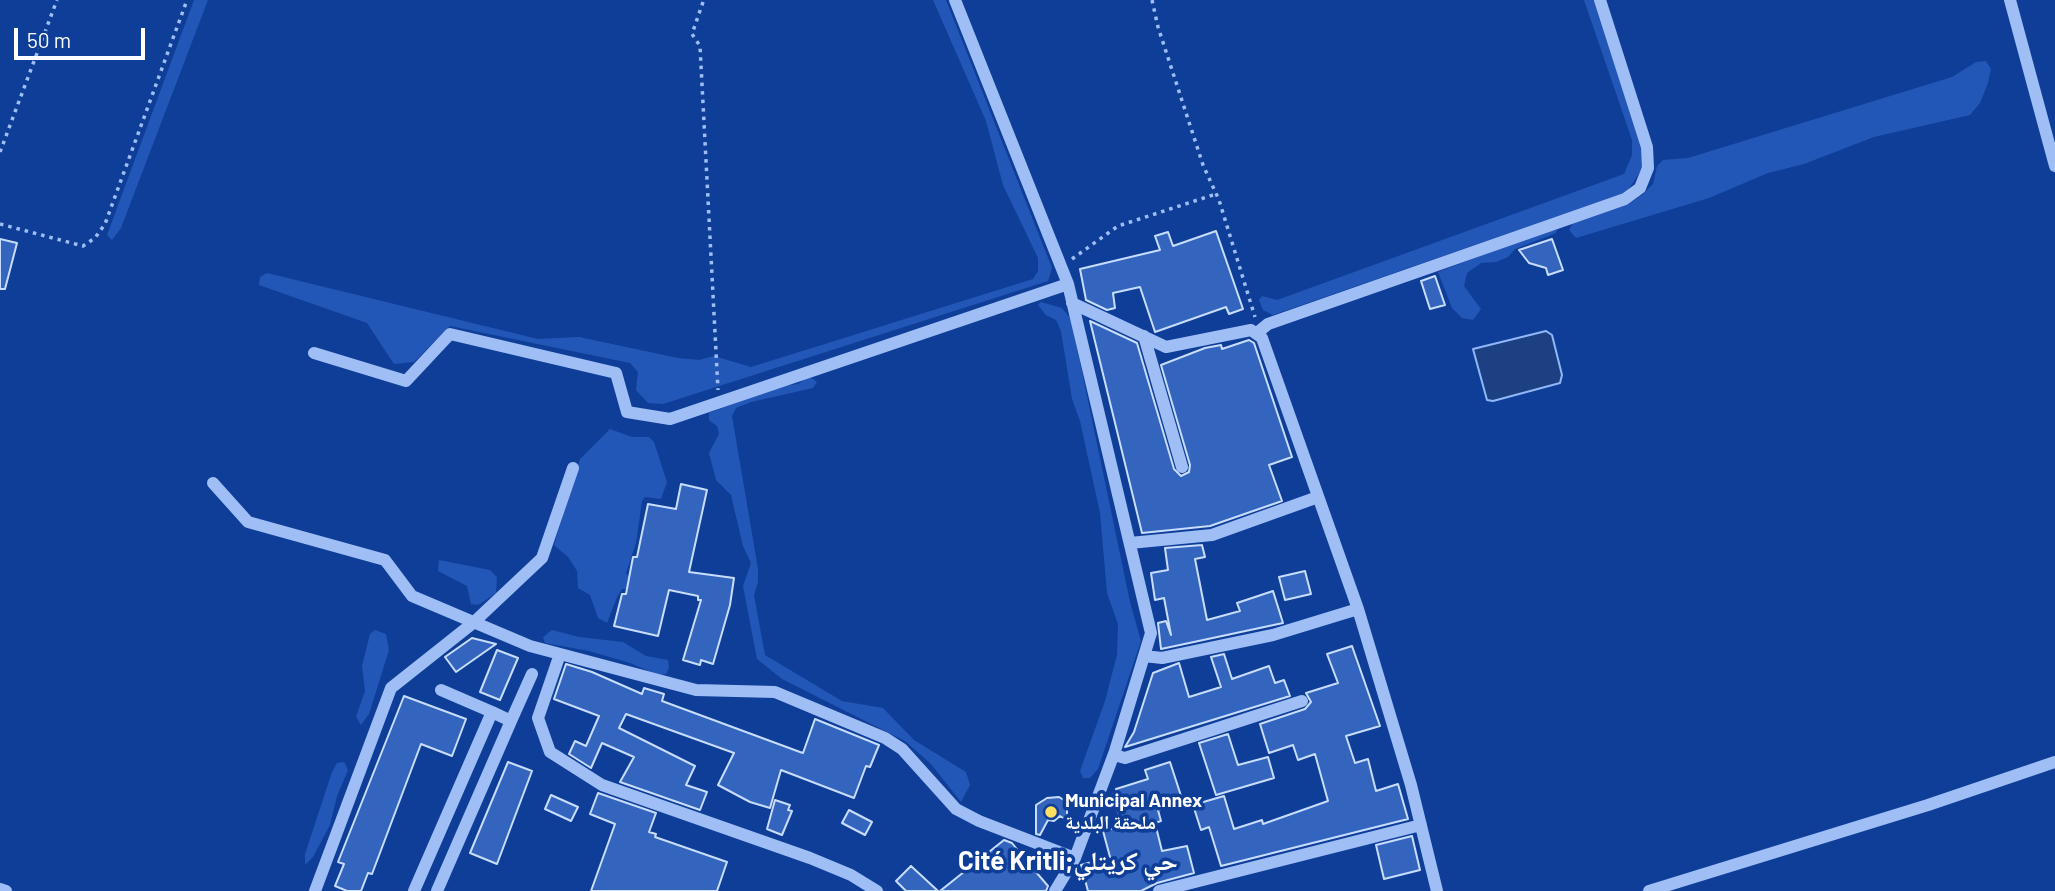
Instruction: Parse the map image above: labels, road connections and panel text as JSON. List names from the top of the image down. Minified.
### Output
{"districts":["Cité Kritli;حي كريتلي"],"places":["Municipal Annex ملحقة البلدية"],"scale_bar":"50 m"}
